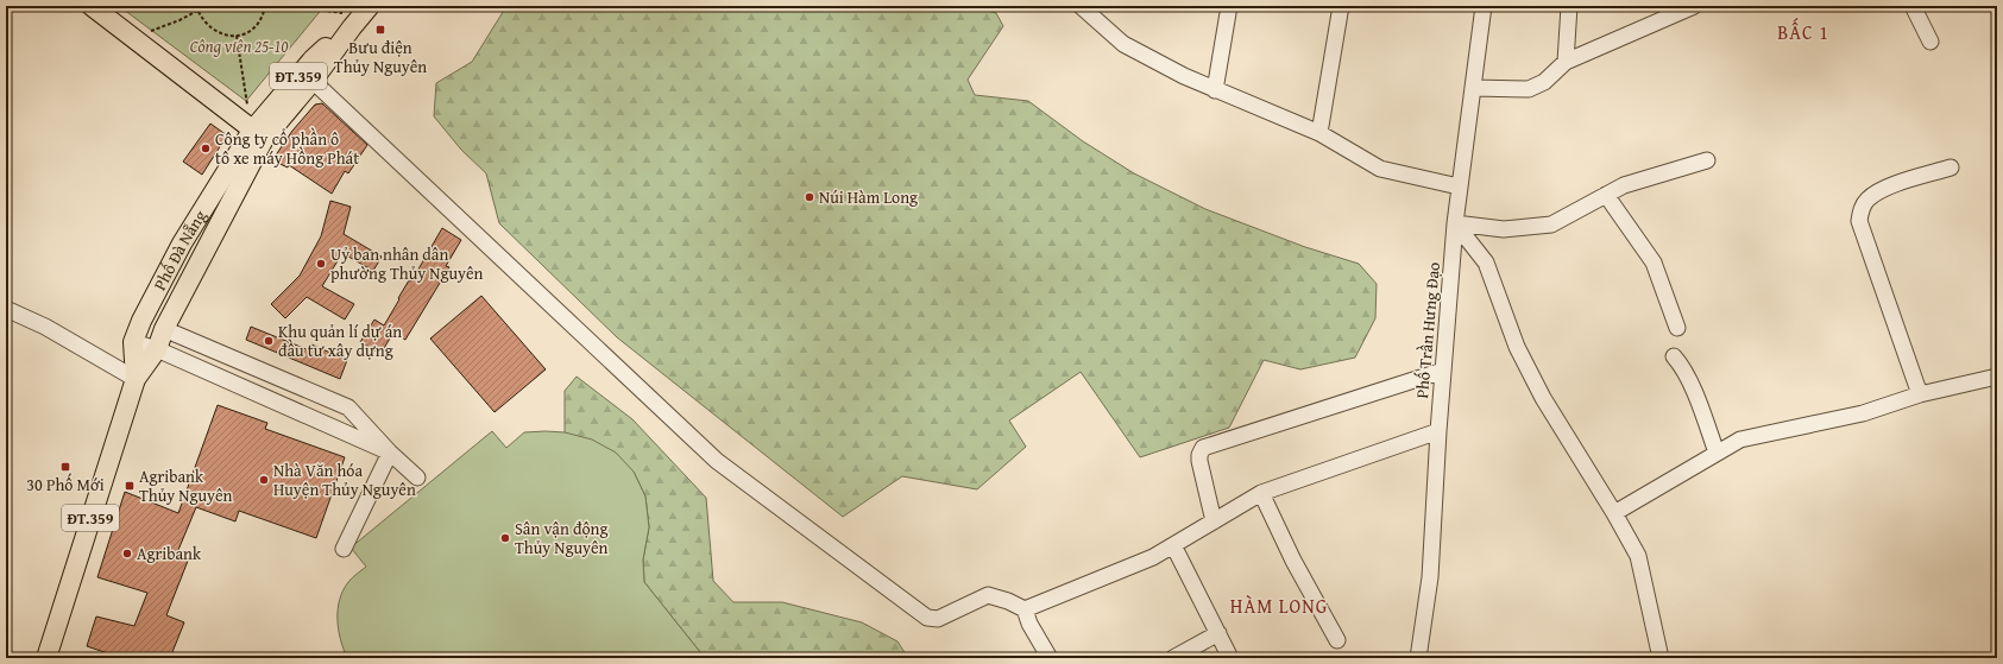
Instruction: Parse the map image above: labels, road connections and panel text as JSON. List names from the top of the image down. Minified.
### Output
{"streets":{"main road":["ĐT.359","Phố Đà Nẵng"],"street":["Phố Trần Hưng Đạo"]},"crossings":[["ĐT.359","Phố Đà Nẵng"]],"districts":["BẤC 1","HÀM LONG"],"parks":["Công viên 25-10"],"places":{"transit":["Bưu điện Thủy Nguyên","30 Phố Mới","Agribank Thủy Nguyên"],"other":["Công ty cổ phần ô tô xe máy Hồng Phát","Núi Hàm Long","Uỷ ban nhân dân phường Thủy Nguyên","Khu quản lí dự án đầu tư xây dựng","Nhà Văn hóa Huyện Thủy Nguyên","Sân vận động Thủy Nguyên","Agribank"]}}
